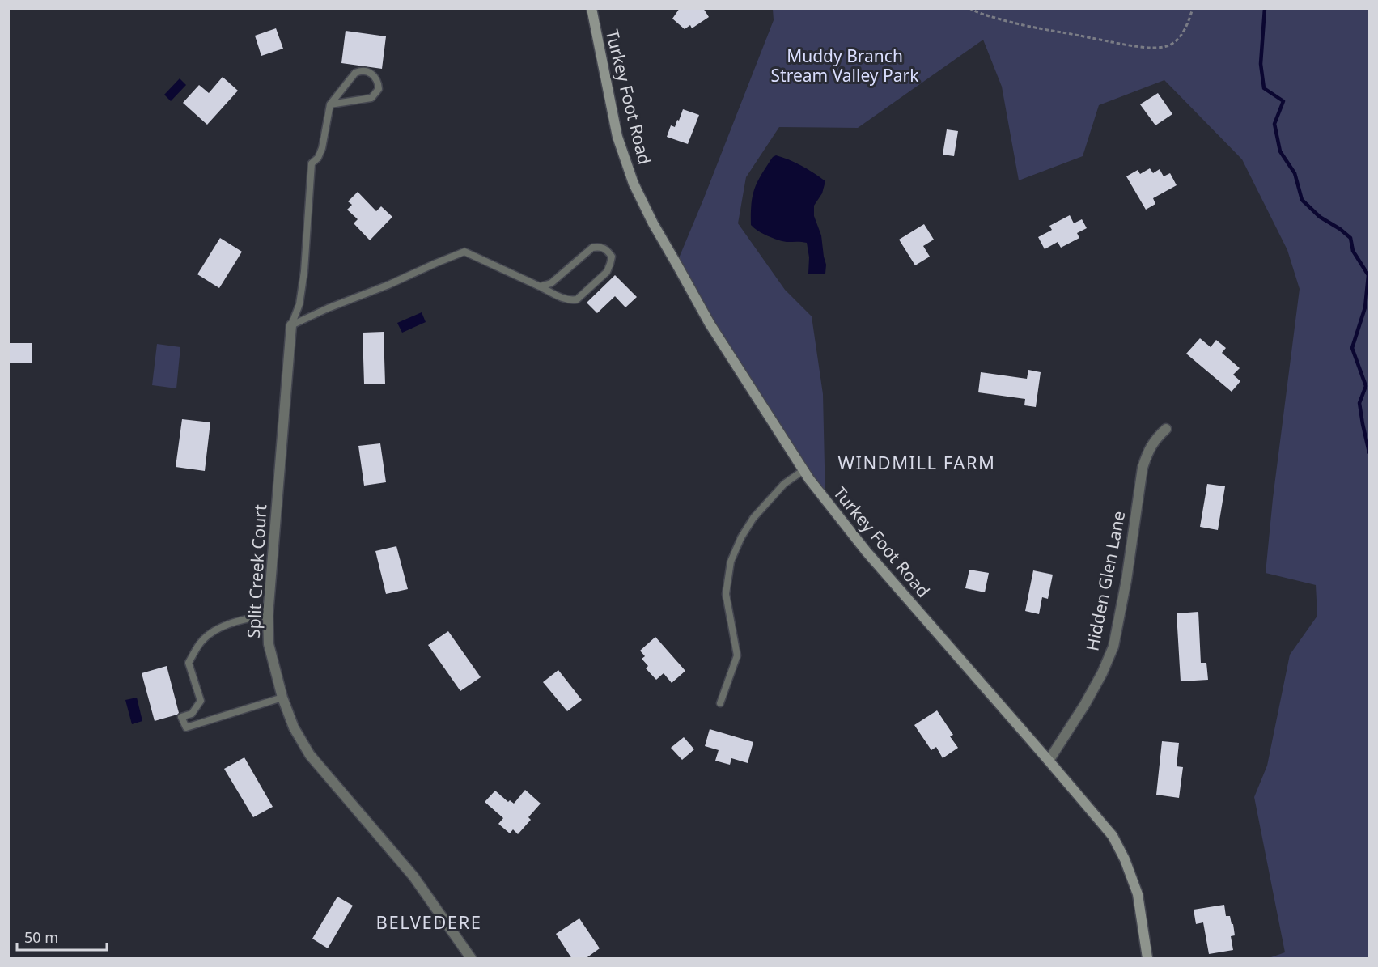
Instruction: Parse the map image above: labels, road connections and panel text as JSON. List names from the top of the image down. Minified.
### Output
{"streets":{"street":["Turkey Foot Road","Split Creek Court","Hidden Glen Lane"]},"crossings":[["Turkey Foot Road","Hidden Glen Lane"]],"districts":["WINDMILL FARM","BELVEDERE"],"parks":["Muddy Branch Stream Valley Park"],"scale_bar":"50 m"}
